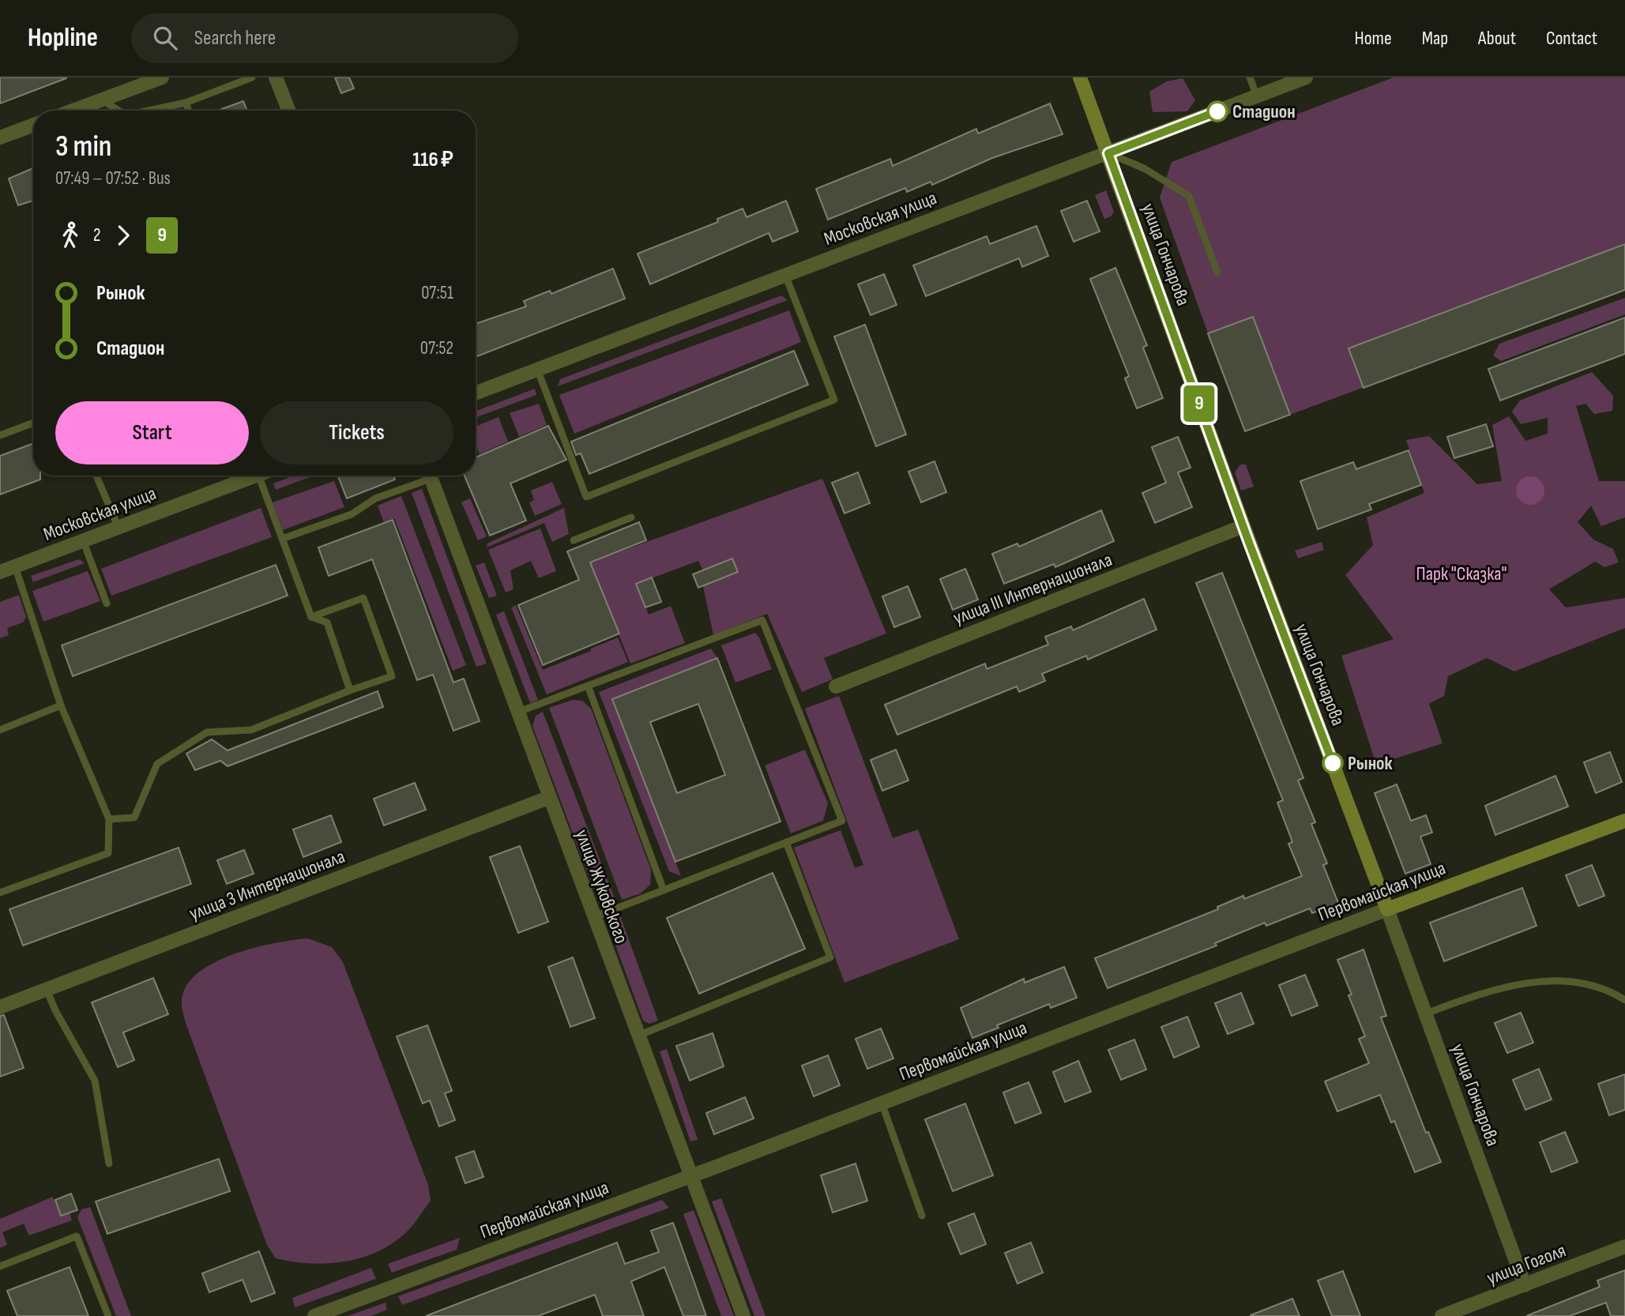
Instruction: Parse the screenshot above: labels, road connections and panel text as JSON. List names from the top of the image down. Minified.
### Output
{"streets":{"main road":["улица Гончарова","Первомайская улица"],"street":["Московская улица","улица III Интернационала","улица 3 Интернационала","улица Жуковского","улица Гоголя"]},"crossings":[["Московская улица","улица Гончарова"],["улица Гончарова","улица III Интернационала"],["улица Гончарова","Первомайская улица"],["улица Гончарова","улица Гоголя"],["улица 3 Интернационала","улица Жуковского"],["улица Жуковского","Первомайская улица"]],"parks":["Парк \"Сказка\""],"places":["Стадион","Рынок"],"lines":["bus line 9"],"page":{"header":"Hopline","search":"Search here","nav":["Home","Map","About","Contact"],"on_map":"9","heading":["3 min","07:49 – 07:52 · Bus","116 ₽"],"legs":["2","9"],"list":[{"name":"Рынок","value":"07:51"},{"name":"Стадион","value":"07:52"}],"buttons":["Start","Tickets"]}}
